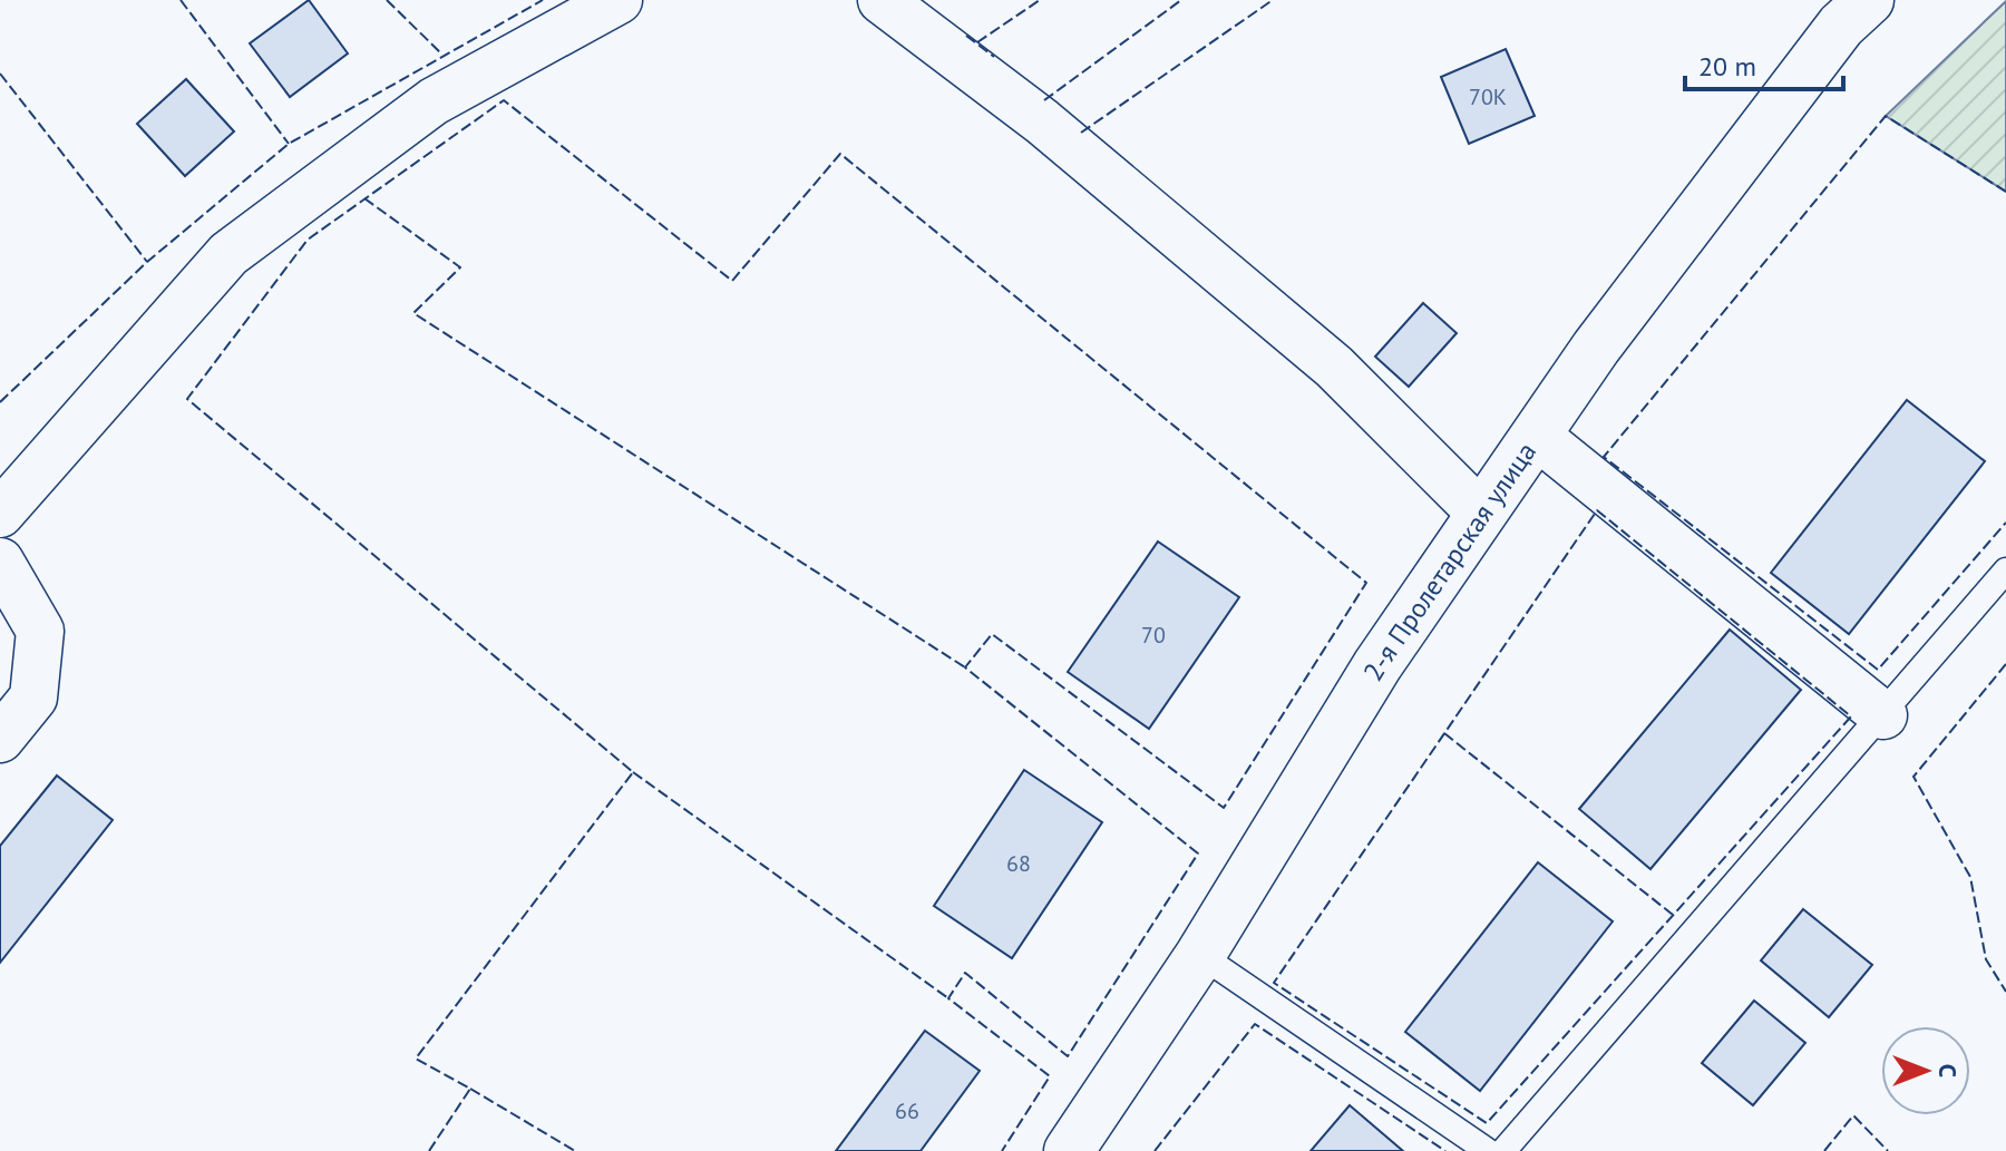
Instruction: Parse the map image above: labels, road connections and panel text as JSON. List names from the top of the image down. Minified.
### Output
{"streets":{"main road":["2-я Пролетарская улица"]},"house_numbers":["70К","70","68","66"],"scale_bar":"20 m","north":"right"}
